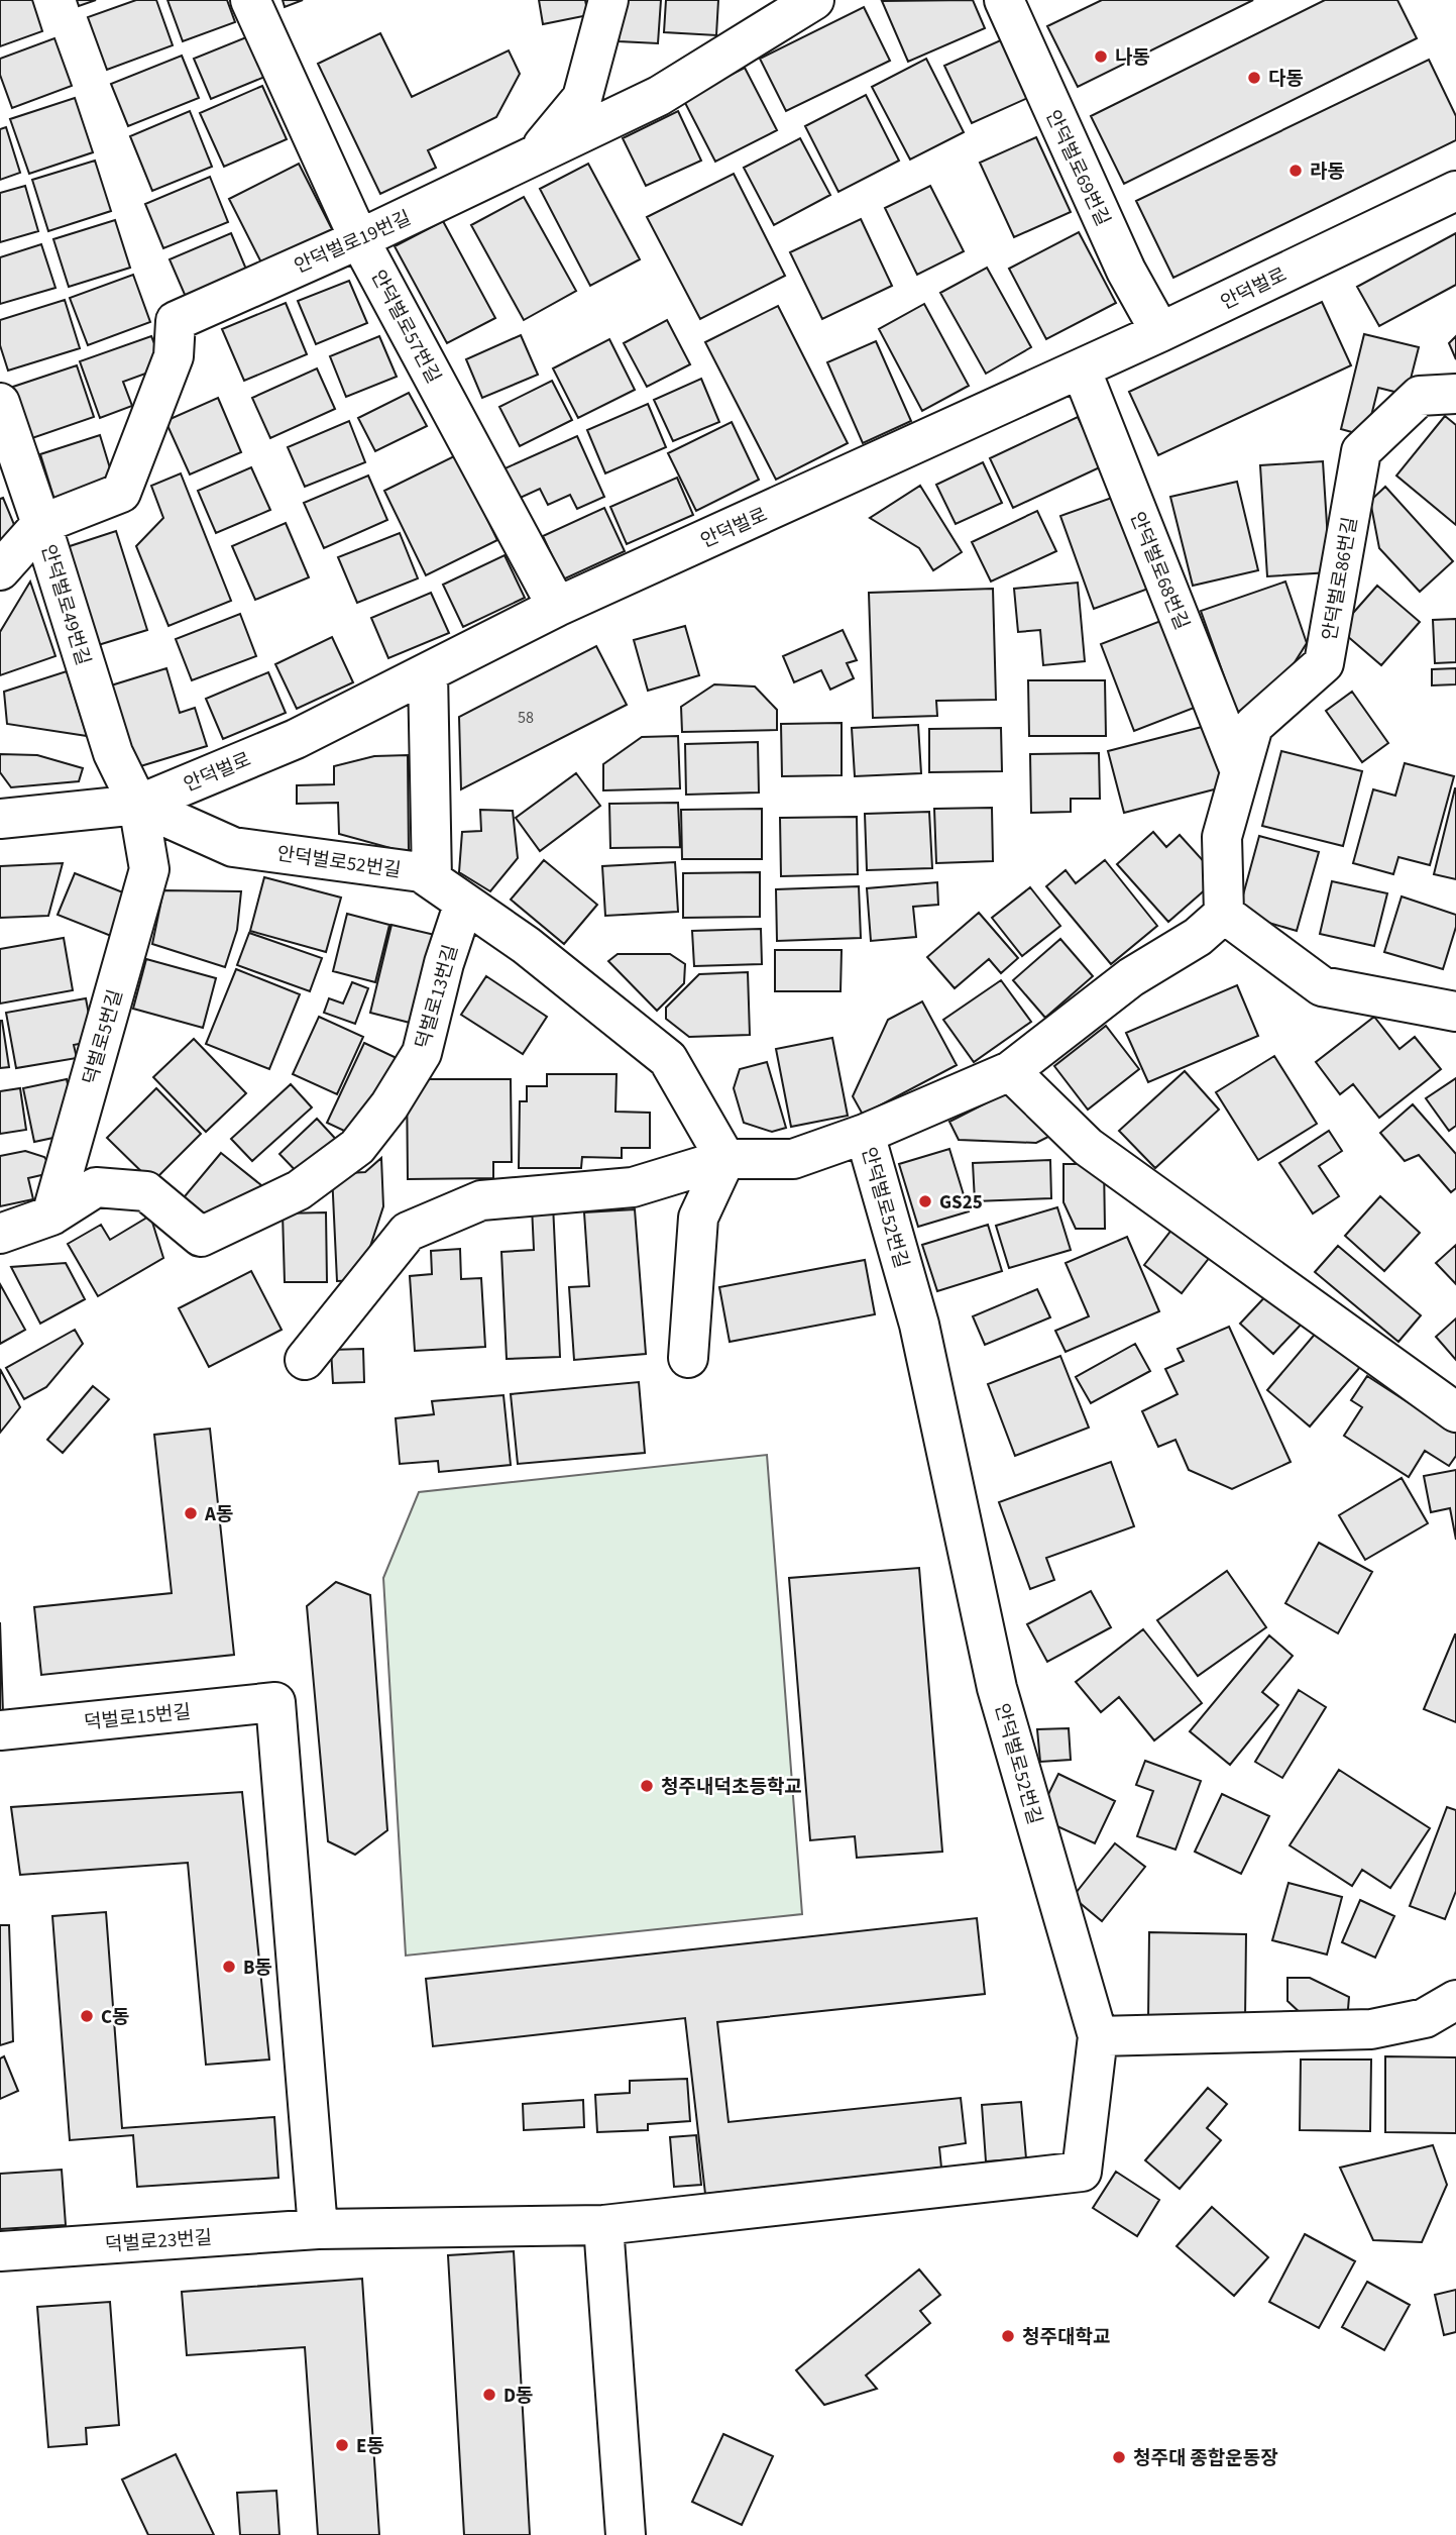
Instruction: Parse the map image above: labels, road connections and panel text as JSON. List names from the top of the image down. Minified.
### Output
{"streets":{"street":["안덕벌로69번길","안덕벌로19번길","안덕벌로","안덕벌로57번길","안덕벌로68번길","안덕벌로86번길","안덕벌로49번길","안덕벌로52번길","덕벌로13번길","덕벌로5번길","덕벌로15번길","덕벌로23번길"]},"crossings":[["안덕벌로69번길","안덕벌로"],["안덕벌로19번길","안덕벌로57번길"],["안덕벌로19번길","안덕벌로49번길"],["안덕벌로","안덕벌로57번길"],["안덕벌로","안덕벌로68번길"],["안덕벌로","안덕벌로49번길"],["안덕벌로","안덕벌로52번길"],["안덕벌로","덕벌로5번길"],["안덕벌로68번길","안덕벌로86번길"],["안덕벌로86번길","안덕벌로52번길"],["안덕벌로49번길","안덕벌로52번길"],["안덕벌로49번길","덕벌로5번길"],["안덕벌로52번길","덕벌로13번길"],["안덕벌로52번길","덕벌로5번길"],["안덕벌로52번길","덕벌로23번길"],["덕벌로13번길","덕벌로5번길"],["덕벌로15번길","덕벌로23번길"]],"places":["나동","다동","라동","GS25","A동","청주내덕초등학교","B동","C동","청주대학교","D동","E동","청주대 종합운동장"],"house_numbers":["58"]}
